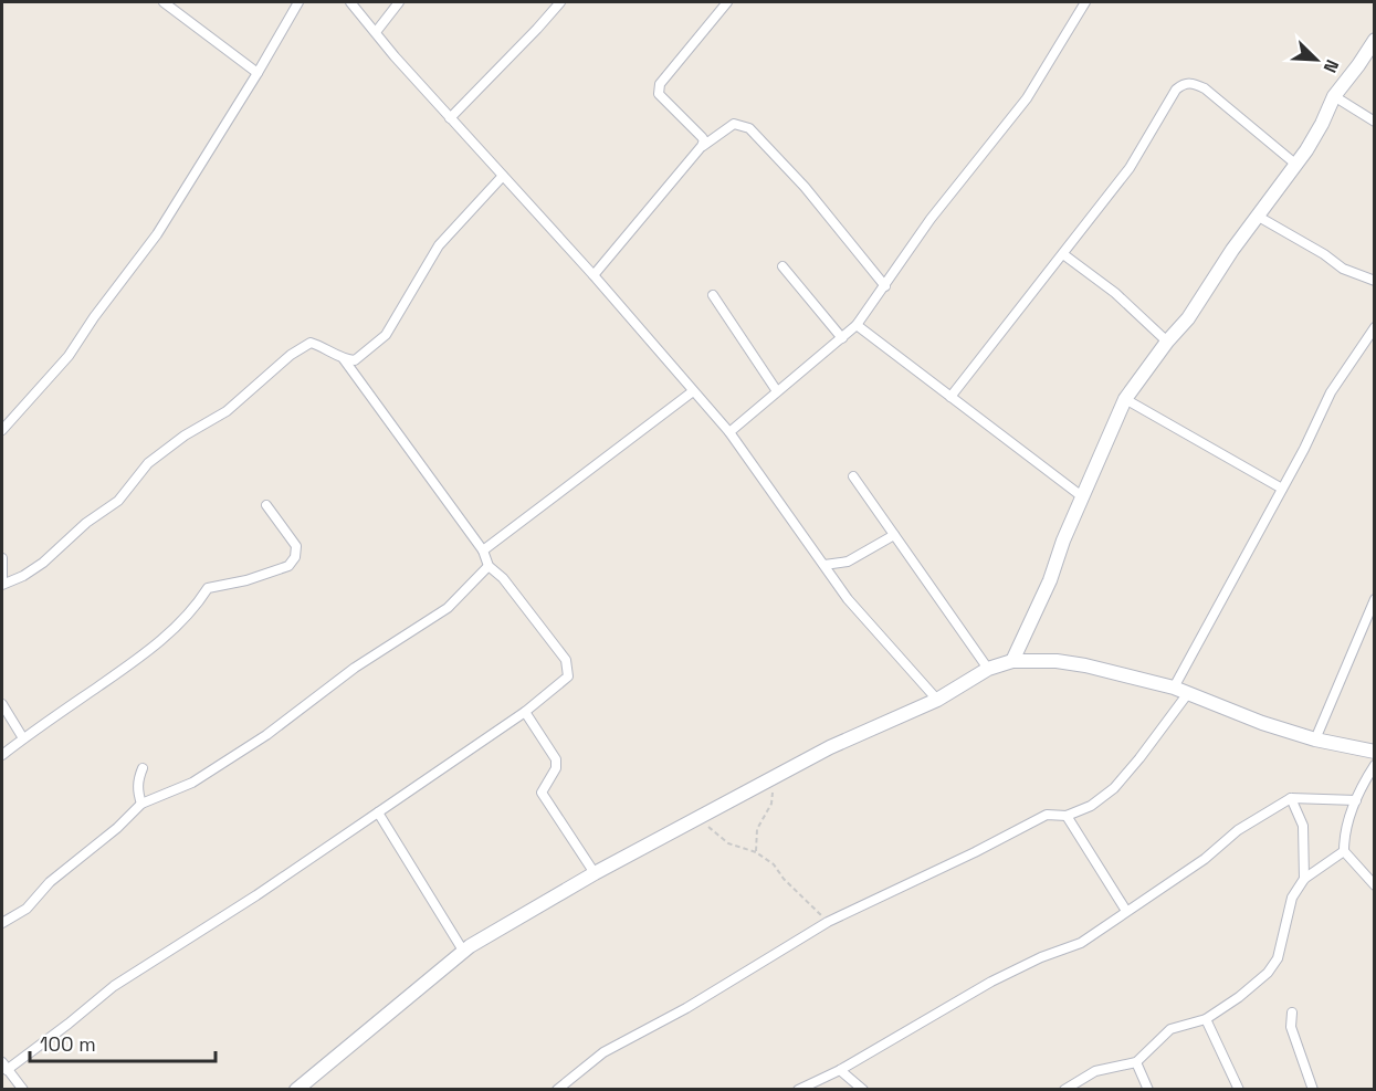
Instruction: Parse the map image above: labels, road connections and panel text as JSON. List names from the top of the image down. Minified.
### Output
{"scale_bar":"100 m","north":"bottom right"}
